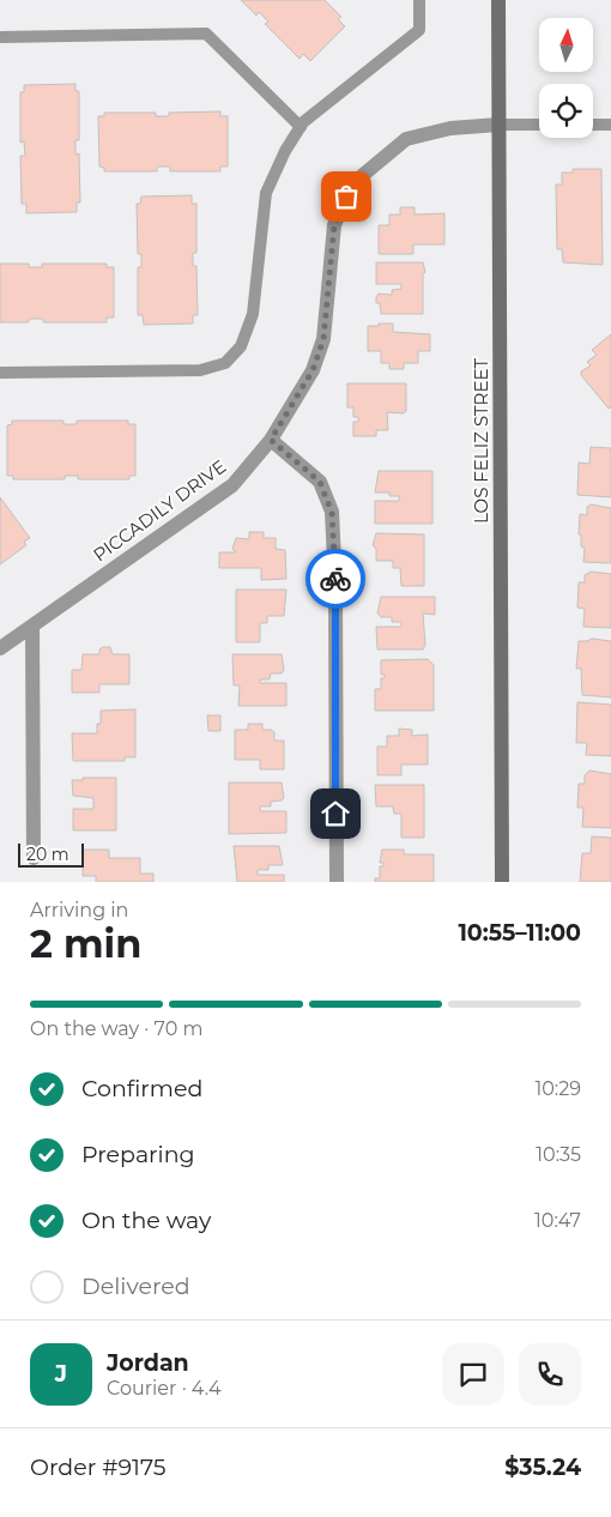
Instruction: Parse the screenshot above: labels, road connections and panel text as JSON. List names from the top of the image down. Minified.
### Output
{"streets":{"street":["LOS FELIZ STREET","PICCADILY DRIVE"]},"crossings":[["LOS FELIZ STREET","PICCADILY DRIVE"]],"scale_bar":"20 m","north":"top","page":{"scale":"20 m","heading":["2 min","Arriving in","10:55–11:00"],"panel":["Jordan","Courier · 4.4","Order #9175","$35.24"],"bar":"On the way · 70 m","list":[["Confirmed","10:29"],["Preparing","10:35"],["On the way","10:47"],"Delivered"],"round":"J"}}
